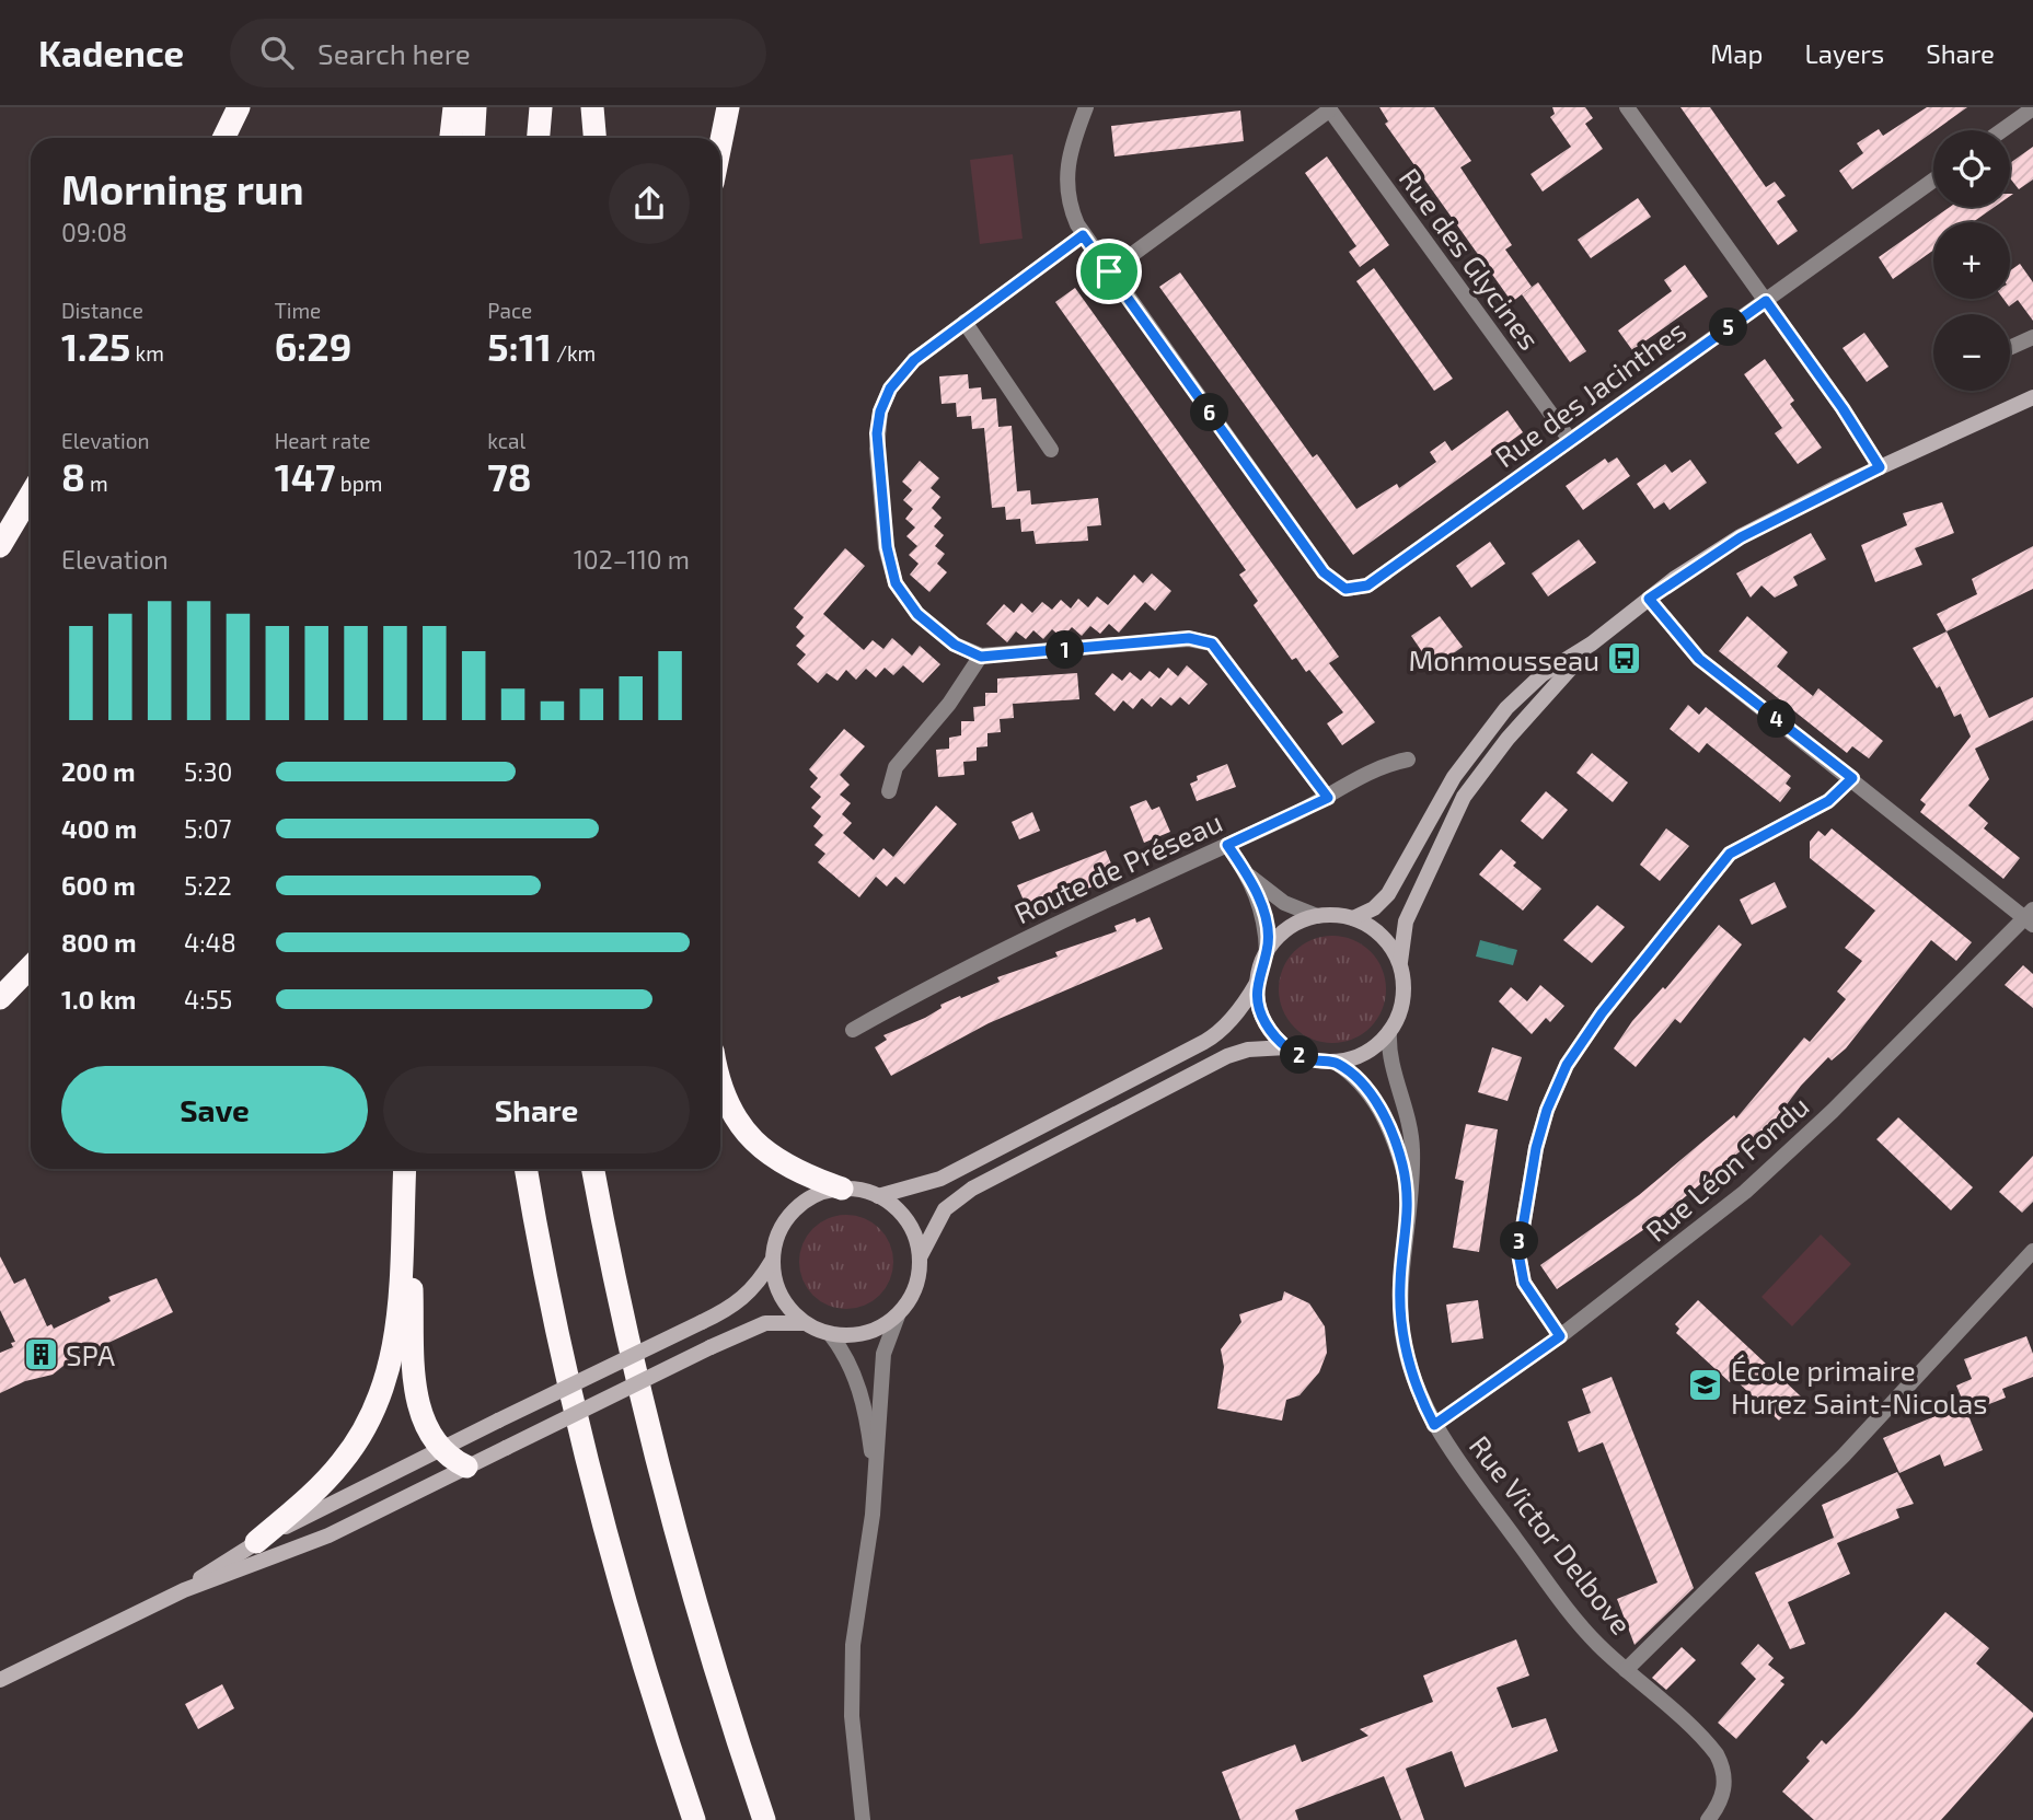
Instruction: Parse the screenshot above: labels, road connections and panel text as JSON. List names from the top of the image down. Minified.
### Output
{"streets":{"street":["Rue des Glycines","Rue des Jacinthes","Route de Préseau","Rue Léon Fondu","Rue Victor Delbove"]},"crossings":[["Rue des Glycines","Rue des Jacinthes"],["Rue Léon Fondu","Rue Victor Delbove"]],"places":{"bus stop":["Monmousseau"],"building":["SPA"],"school or university":["École primaire Hurez Saint-Nicolas"]},"page":{"header":"Kadence","search":"Search here","nav":["Map","Layers","Share"],"map_buttons":["+","−"],"heading":["Morning run","09:08"],"stats":[["Distance","1.25 km"],["Time","6:29"],["Pace","5:11 /km"],["Elevation","8 m"],["Heart rate","147 bpm"],["kcal","78"]],"pins":["5","6","1","4","2","3"],"chart":["Elevation","102–110 m"],"list":[{"name":"200 m","note":"5:30"},{"name":"400 m","note":"5:07"},{"name":"600 m","note":"5:22"},{"name":"800 m","note":"4:48"},{"name":"1.0 km","note":"4:55"}],"buttons":["Save","Share"]}}
